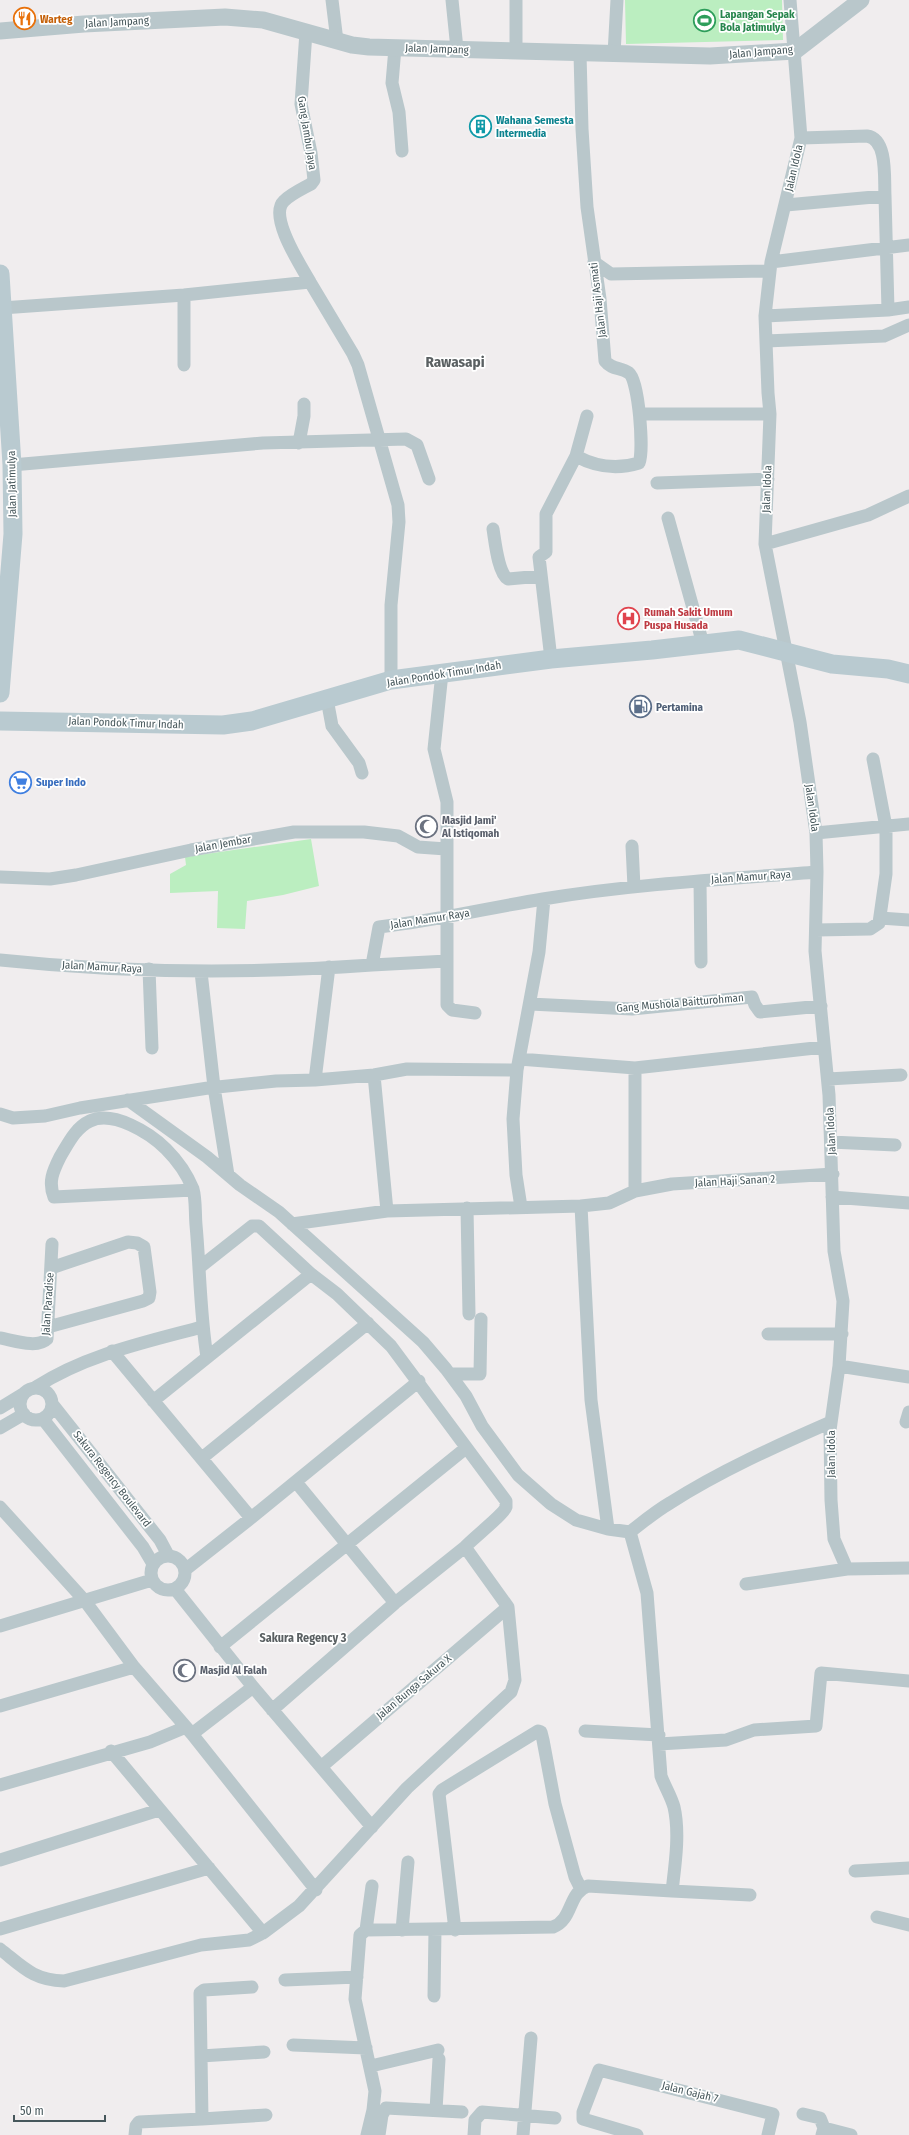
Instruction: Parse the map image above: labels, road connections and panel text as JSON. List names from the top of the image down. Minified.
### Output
{"streets":{"main road":["Jalan Jatimulya","Jalan Pondok Timur Indah"],"street":["Jalan Jampang","Gang Jambu Jaya","Jalan Idola","Jalan Haji Asmati","Jalan Jembar","Jalan Mamur Raya","Gang Mushola Baitturohman","Jalan Haji Sanan 2","Jalan Paradise","Sakura Regency Boulevard","Jalan Bunga Sakura X","Jalan Gajah 7"]},"crossings":[["Jalan Jampang","Gang Jambu Jaya"],["Jalan Jampang","Jalan Idola"],["Jalan Jampang","Jalan Haji Asmati"],["Jalan Idola","Jalan Pondok Timur Indah"],["Jalan Idola","Jalan Mamur Raya"],["Jalan Idola","Gang Mushola Baitturohman"],["Jalan Idola","Jalan Haji Sanan 2"]],"districts":["Rawasapi","Sakura Regency 3"],"places":{"restaurant":["Warteg"],"sports":["Lapangan Sepak Bola Jatimulya"],"building":["Wahana Semesta Intermedia"],"hospital":["Rumah Sakit Umum Puspa Husada"],"fuel station":["Pertamina"],"supermarket":["Super Indo"],"mosque":["Masjid Jami' Al Istiqomah","Masjid Al Falah"]},"scale_bar":"50 m"}
